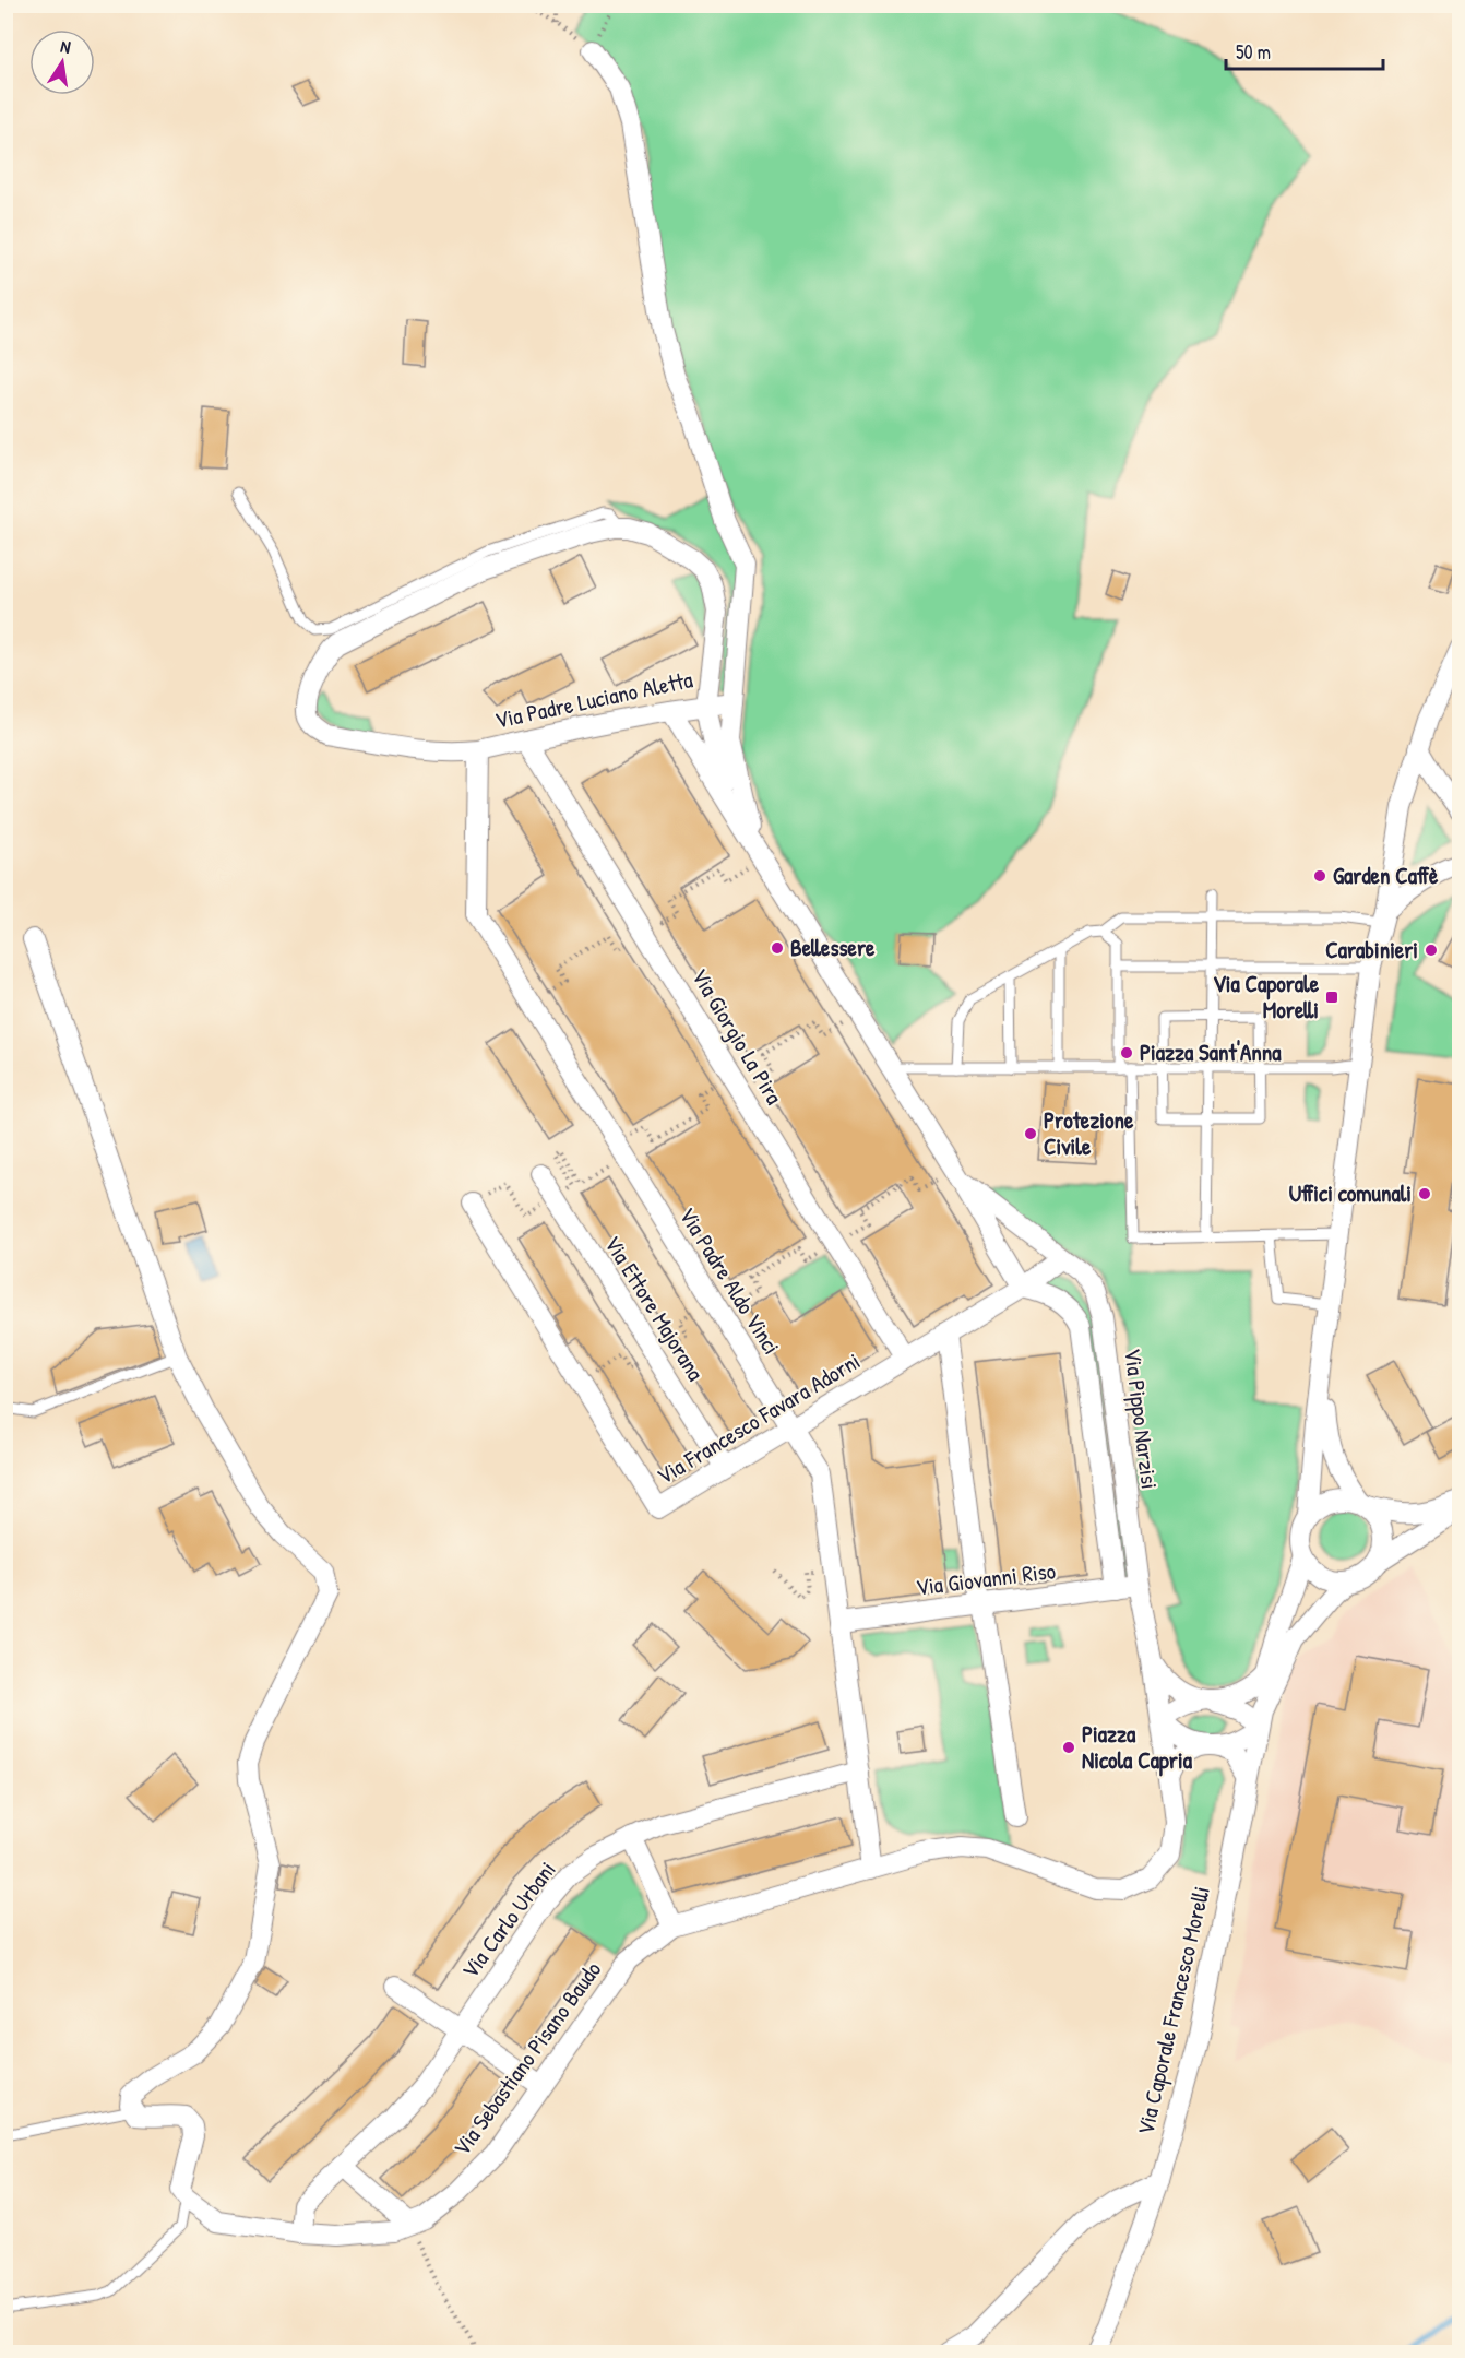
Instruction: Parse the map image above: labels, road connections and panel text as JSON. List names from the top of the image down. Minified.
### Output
{"streets":{"street":["Via Padre Luciano Aletta","Via Giorgio La Pira","Via Padre Aldo Vinci","Via Ettore Majorana","Via Francesco Favara Adorni","Via Pippo Narzisi","Via Giovanni Riso","Via Carlo Urbani","Via Caporale Francesco Morelli","Via Sebastiano Pisano Baudo"]},"crossings":[["Via Padre Luciano Aletta","Via Giorgio La Pira"],["Via Padre Luciano Aletta","Via Padre Aldo Vinci"],["Via Padre Luciano Aletta","Via Pippo Narzisi"],["Via Giorgio La Pira","Via Francesco Favara Adorni"],["Via Padre Aldo Vinci","Via Francesco Favara Adorni"],["Via Padre Aldo Vinci","Via Pippo Narzisi"],["Via Padre Aldo Vinci","Via Giovanni Riso"],["Via Padre Aldo Vinci","Via Carlo Urbani"],["Via Padre Aldo Vinci","Via Sebastiano Pisano Baudo"],["Via Ettore Majorana","Via Francesco Favara Adorni"],["Via Francesco Favara Adorni","Via Pippo Narzisi"],["Via Pippo Narzisi","Via Giovanni Riso"],["Via Pippo Narzisi","Via Sebastiano Pisano Baudo"],["Via Carlo Urbani","Via Sebastiano Pisano Baudo"]],"places":{"other":["Garden Caffè","Bellessere","Carabinieri","Piazza Sant'Anna","Protezione Civile","Uffici comunali","Piazza Nicola Capria"],"transit":["Via Caporale Morelli"]},"scale_bar":"50 m","north":"top"}
